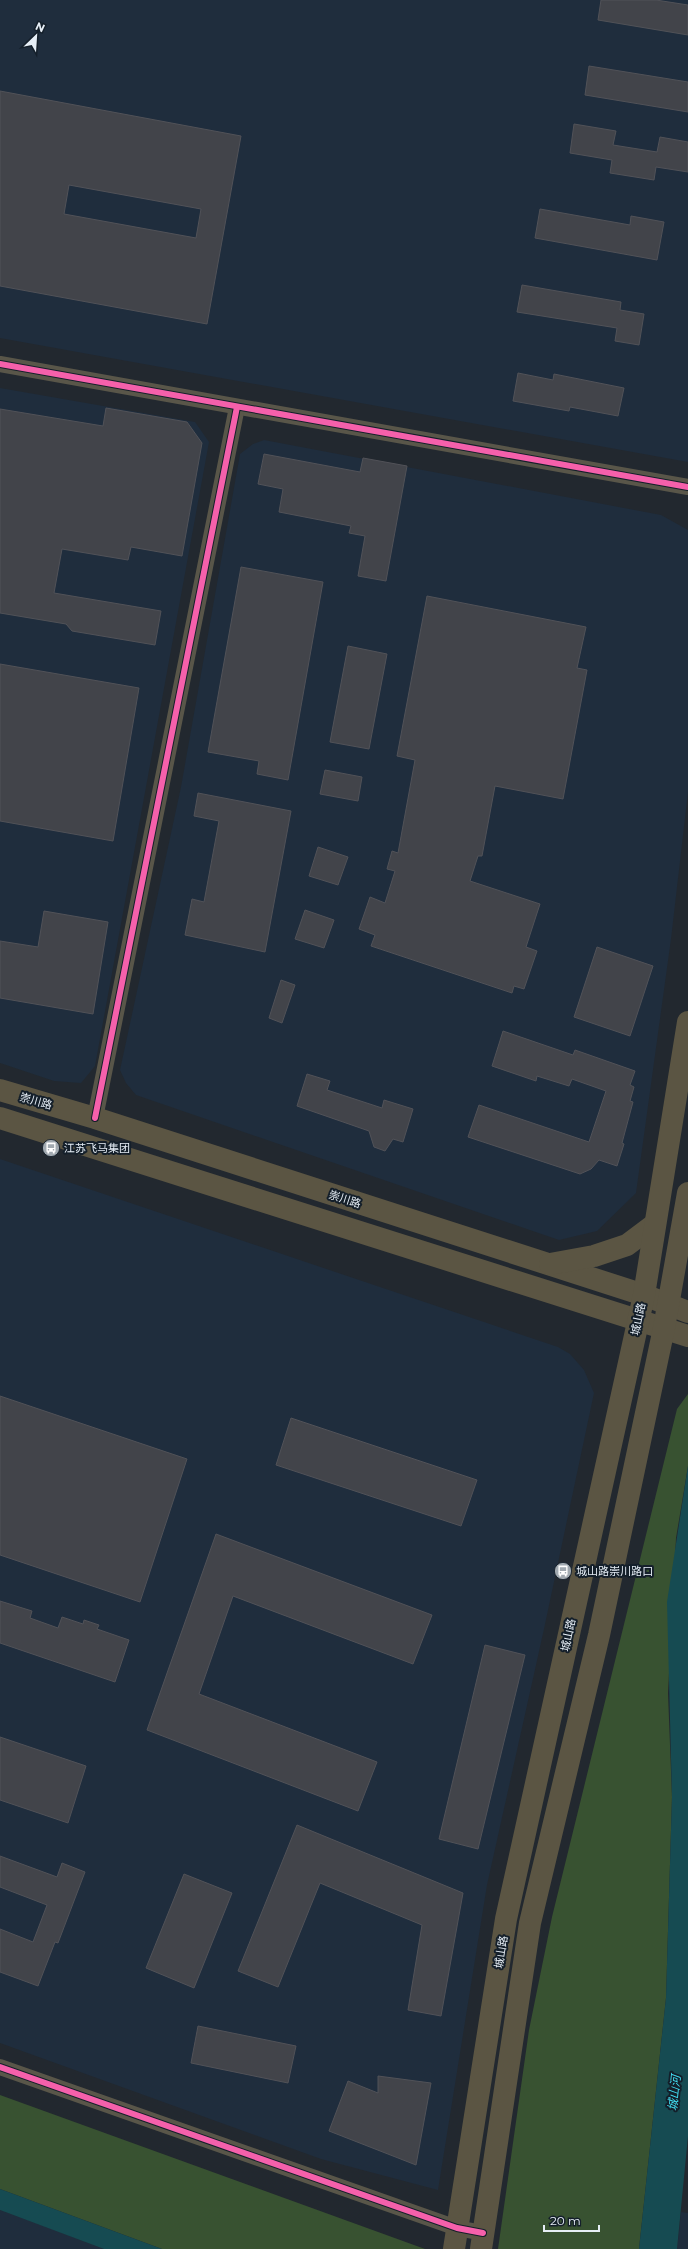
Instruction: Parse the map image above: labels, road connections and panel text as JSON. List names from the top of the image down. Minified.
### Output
{"streets":{"main road":["崇川路","城山路"]},"crossings":[["崇川路","城山路"]],"water":["城山河"],"places":{"bus stop":["江苏飞马集团","城山路崇川路口"]},"scale_bar":"20 m","north":"top right"}
